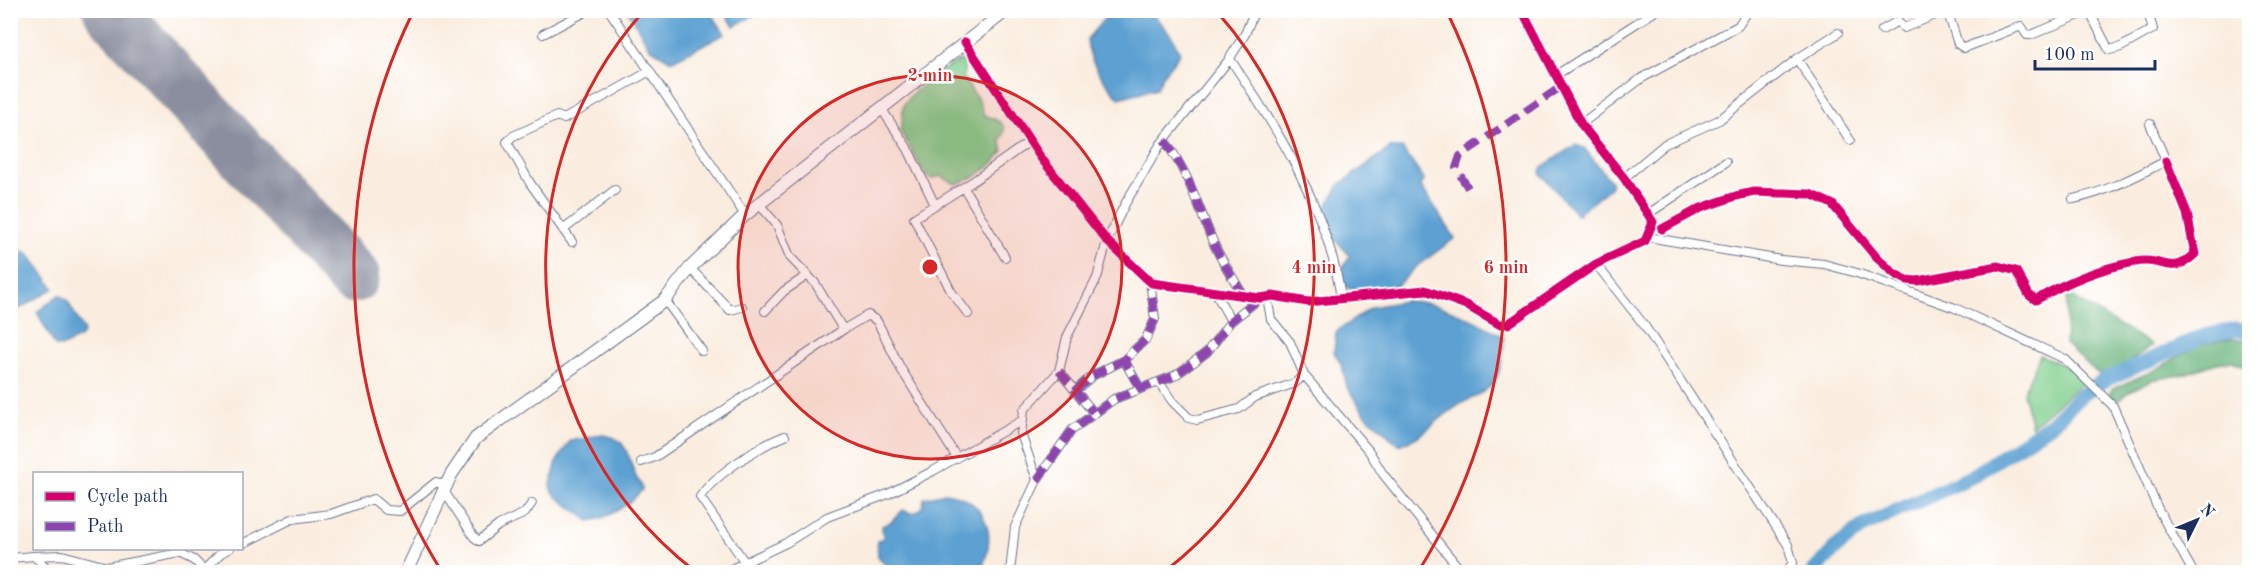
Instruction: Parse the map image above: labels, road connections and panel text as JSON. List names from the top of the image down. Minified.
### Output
{"legend":["Cycle path","Path"],"scale_bar":"100 m","north":"top right","rings":["2 min","4 min","6 min"]}
